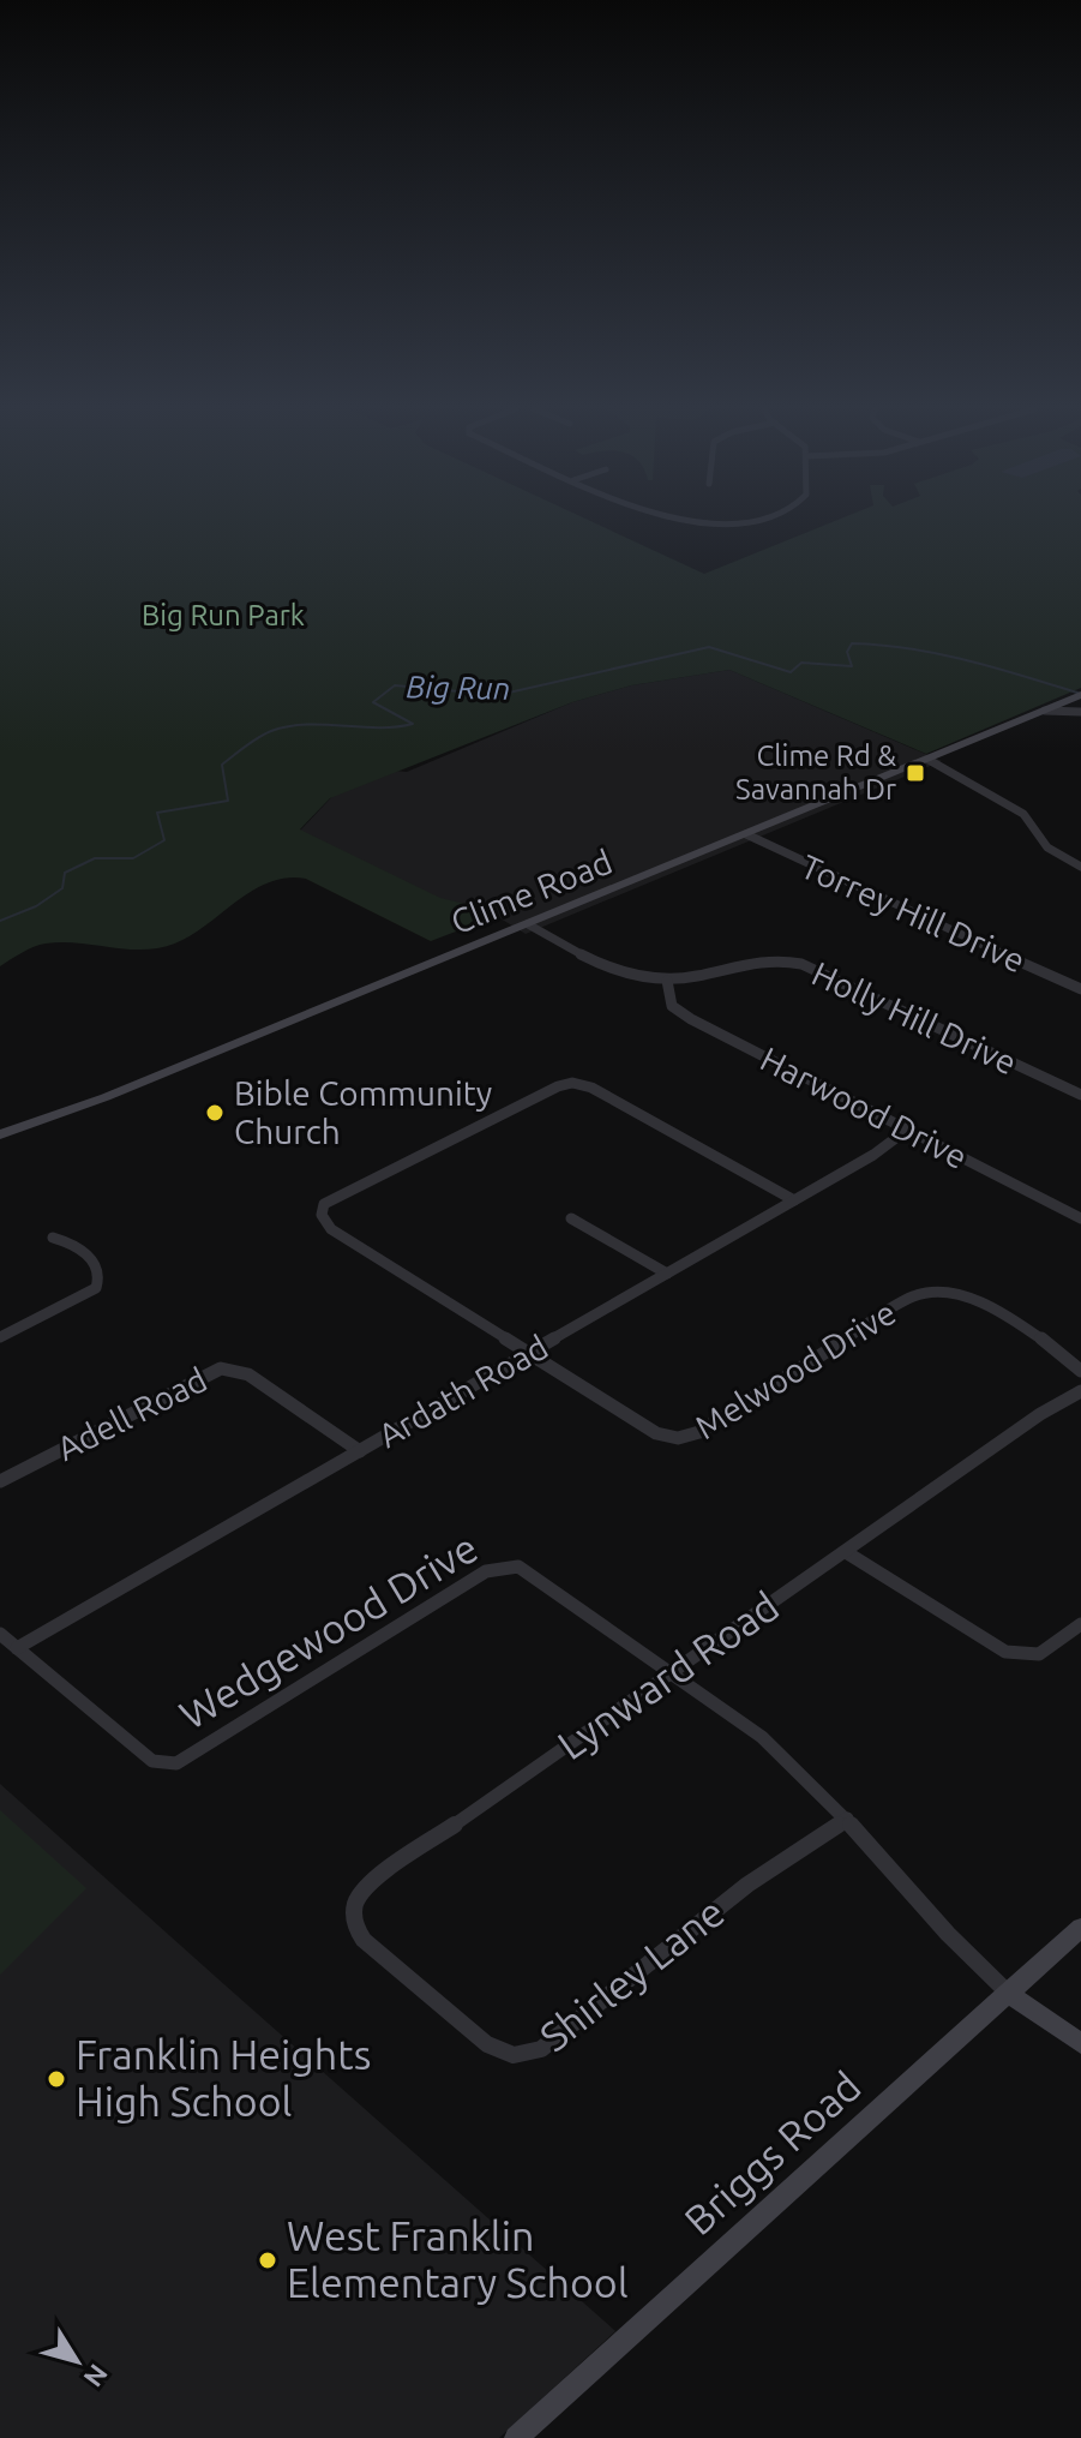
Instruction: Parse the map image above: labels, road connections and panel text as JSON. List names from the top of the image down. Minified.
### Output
{"streets":{"main road":["Clime Road","Wedgewood Drive","Briggs Road"],"street":["Torrey Hill Drive","Holly Hill Drive","Harwood Drive","Melwood Drive","Ardath Road","Adell Road","Lynward Road","Shirley Lane"]},"crossings":[["Clime Road","Torrey Hill Drive"],["Clime Road","Holly Hill Drive"],["Holly Hill Drive","Harwood Drive"],["Harwood Drive","Ardath Road"],["Melwood Drive","Ardath Road"],["Ardath Road","Adell Road"],["Ardath Road","Wedgewood Drive"],["Wedgewood Drive","Lynward Road"],["Wedgewood Drive","Shirley Lane"],["Wedgewood Drive","Briggs Road"],["Lynward Road","Shirley Lane"]],"water":["Big Run"],"parks":["Big Run Park"],"places":{"transit":["Clime Rd & Savannah Dr"],"other":["Bible Community Church","Franklin Heights High School","West Franklin Elementary School"]},"north":"bottom right"}
